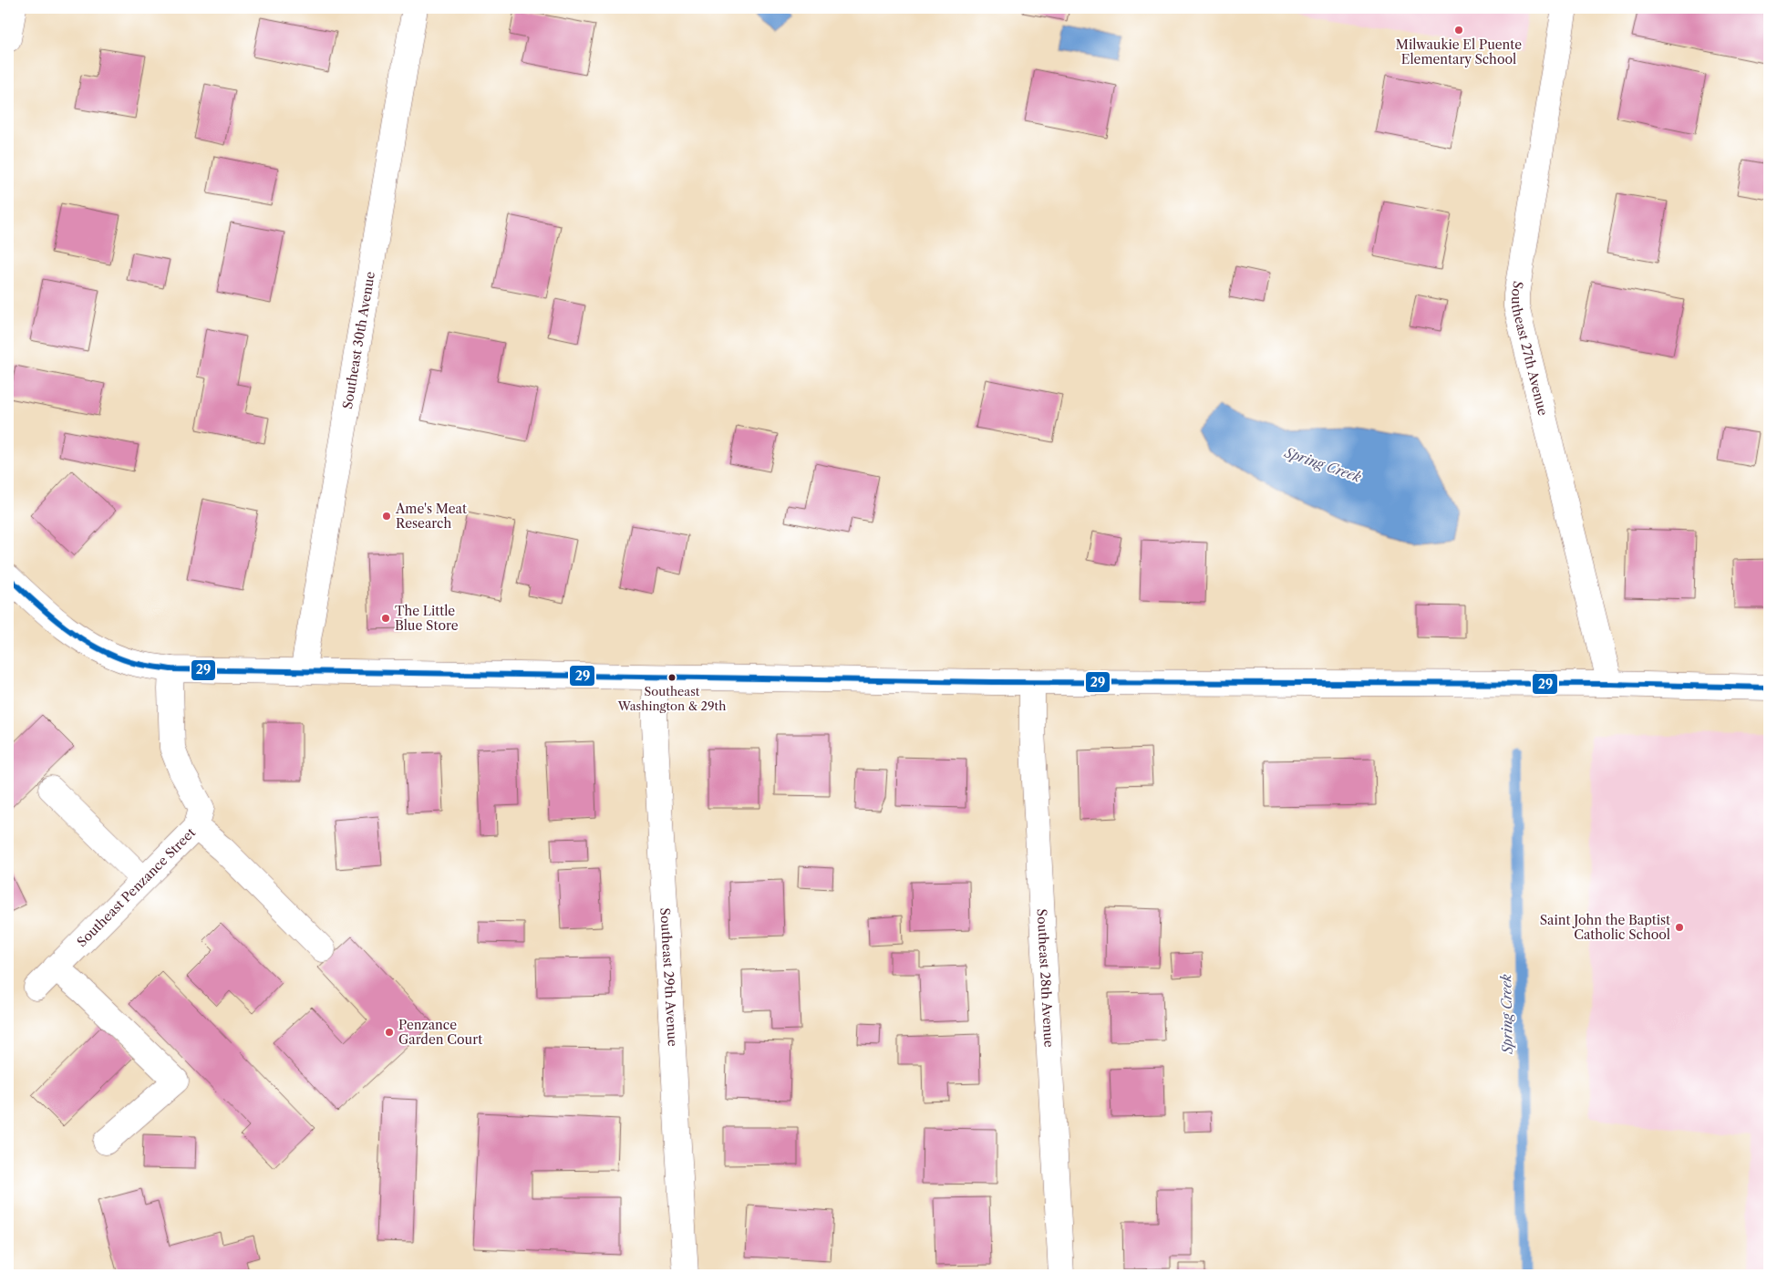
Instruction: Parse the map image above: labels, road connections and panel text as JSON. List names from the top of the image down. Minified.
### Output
{"streets":{"street":["Southeast 30th Avenue","Southeast 27th Avenue","Southeast Penzance Street","Southeast 29th Avenue","Southeast 28th Avenue"]},"water":["Spring Creek"],"places":["Milwaukie El Puente Elementary School","Ame's Meat Research","The Little Blue Store","Southeast Washington & 29th","Saint John the Baptist Catholic School","Penzance Garden Court"],"lines":["transit line 29"]}
